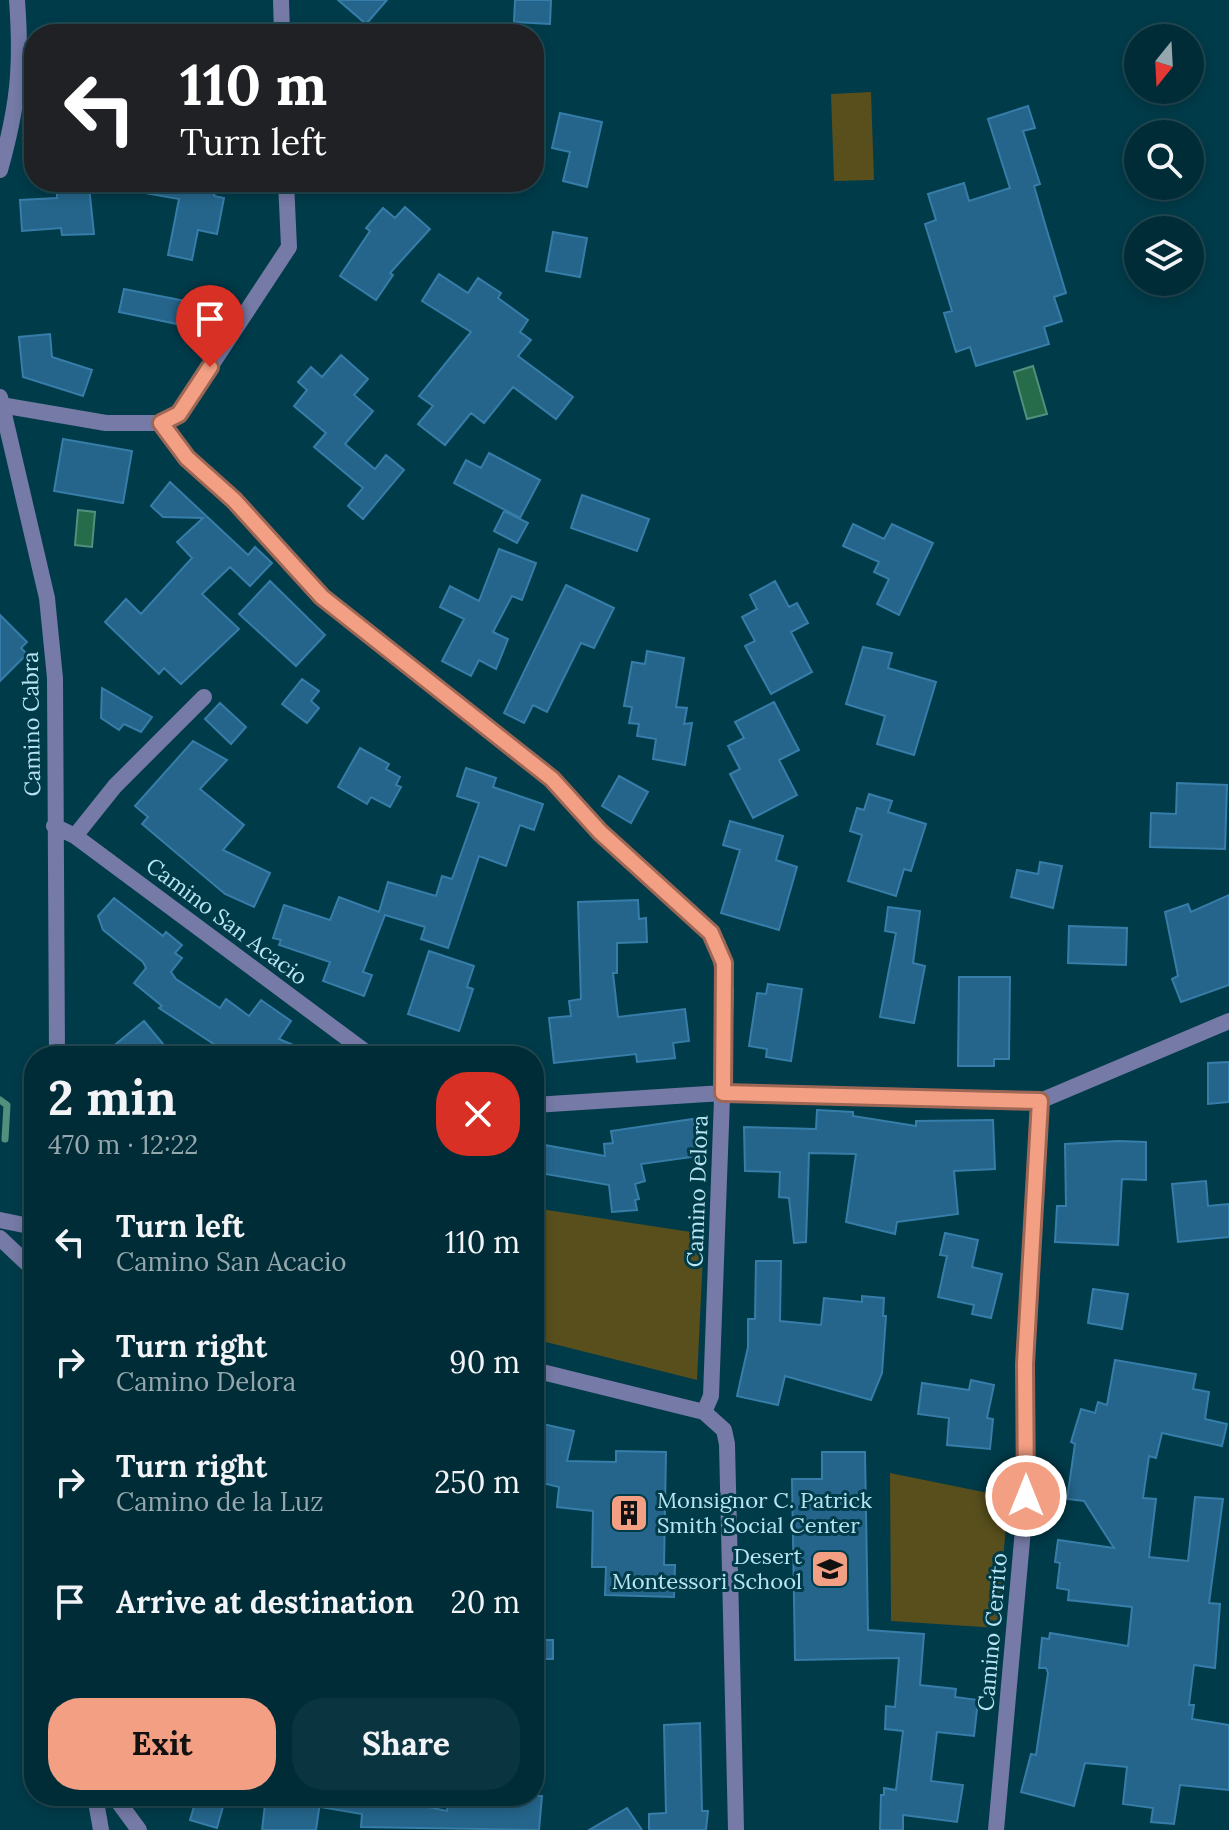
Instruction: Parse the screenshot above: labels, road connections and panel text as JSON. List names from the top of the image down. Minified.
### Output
{"streets":{"street":["Camino Cabra","Camino San Acacio","Camino Delora","Camino Cerrito"]},"crossings":[["Camino Cabra","Camino San Acacio"]],"places":{"building":["Monsignor C. Patrick Smith Social Center"],"school or university":["Desert Montessori School"]},"north":"bottom","page":{"turn":["110 m","Turn left"],"heading":["2 min","470 m · 12:22"],"list":[{"name":"Turn left","note":"Camino San Acacio","value":"110 m"},{"name":"Turn right","note":"Camino Delora","value":"90 m"},{"name":"Turn right","note":"Camino de la Luz","value":"250 m"},{"name":"Arrive at destination","value":"20 m"}],"buttons":["Exit","Share"]}}
